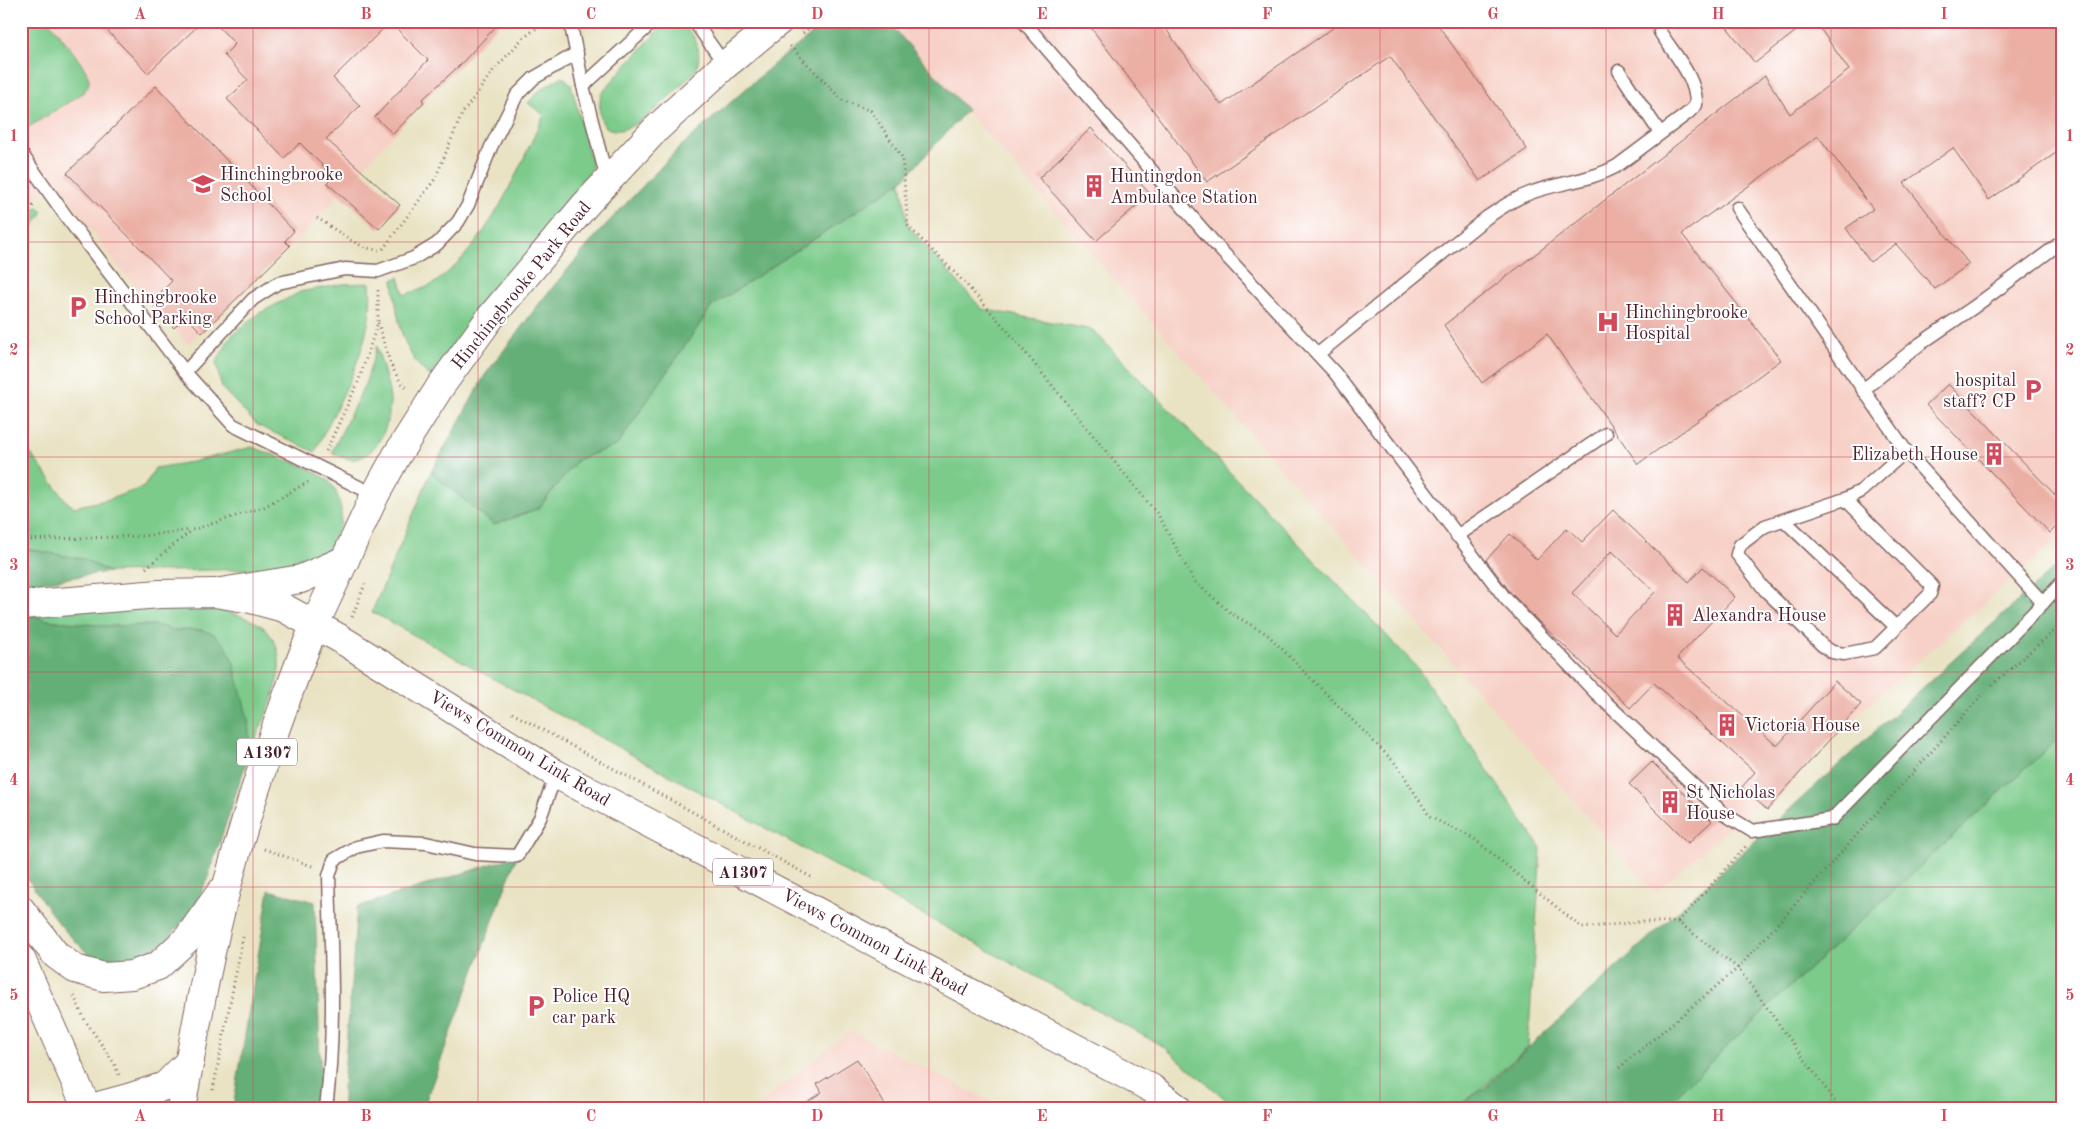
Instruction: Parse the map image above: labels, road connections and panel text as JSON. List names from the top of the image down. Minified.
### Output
{"streets":{"main road":["Hinchingbrooke Park Road","Views Common Link Road","A1307"]},"crossings":[["Hinchingbrooke Park Road","Views Common Link Road"],["Hinchingbrooke Park Road","A1307"],["Views Common Link Road","A1307"]],"places":{"school or university":["Hinchingbrooke School"],"building":["Huntingdon Ambulance Station","Elizabeth House","Alexandra House","Victoria House","St Nicholas House"],"parking":["Hinchingbrooke School Parking","hospital staff? CP","Police HQ car park"],"hospital":["Hinchingbrooke Hospital"]},"grid":{"columns":["A","B","C","D","E","F","G","H","I"],"rows":["1","2","3","4","5"]}}
